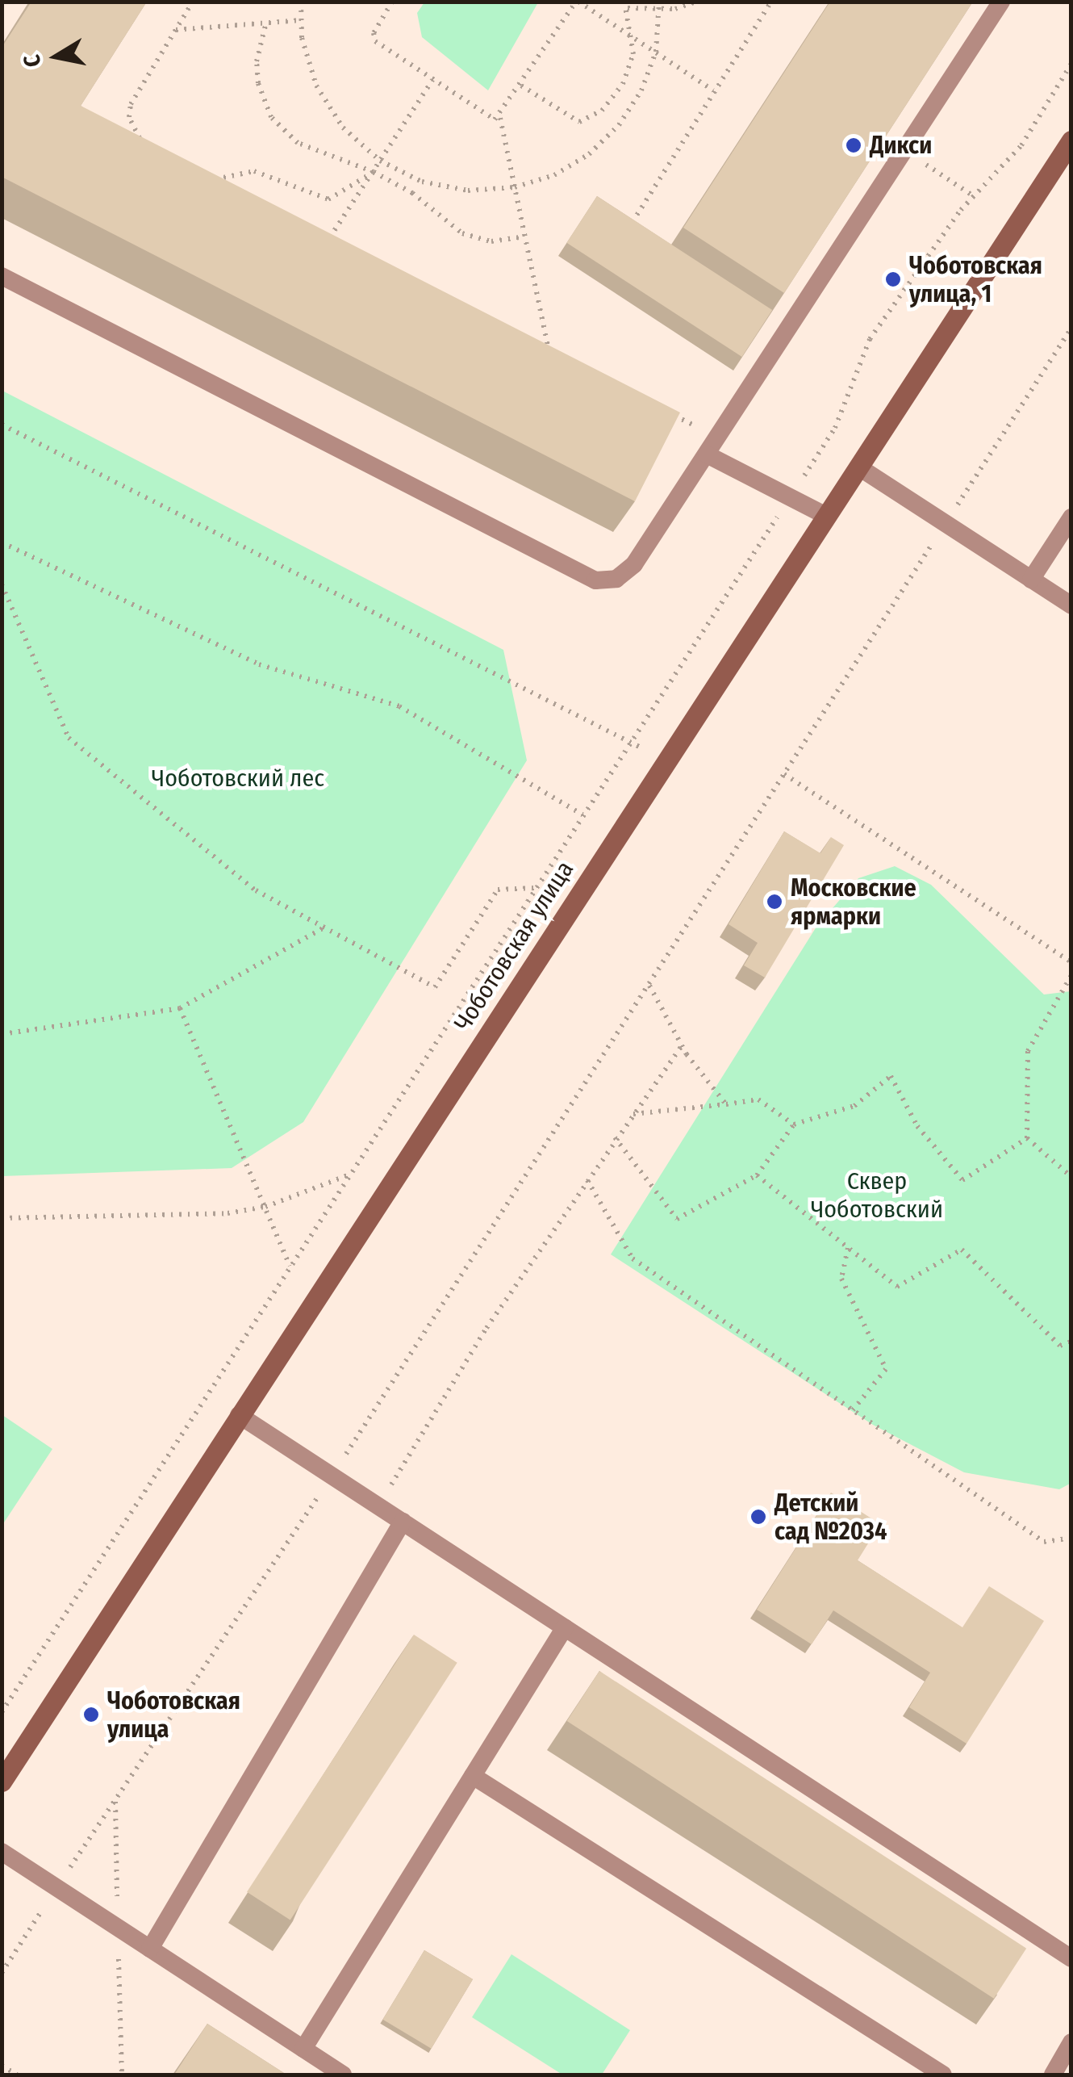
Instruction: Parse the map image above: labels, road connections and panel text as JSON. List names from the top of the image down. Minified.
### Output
{"streets":{"main road":["Чоботовская улица"]},"parks":["Чоботовский лес","Сквер Чоботовский"],"places":["Дикси","Чоботовская улица, 1","Московские ярмарки","Детский сад №2034","Чоботовская улица"],"north":"left"}
